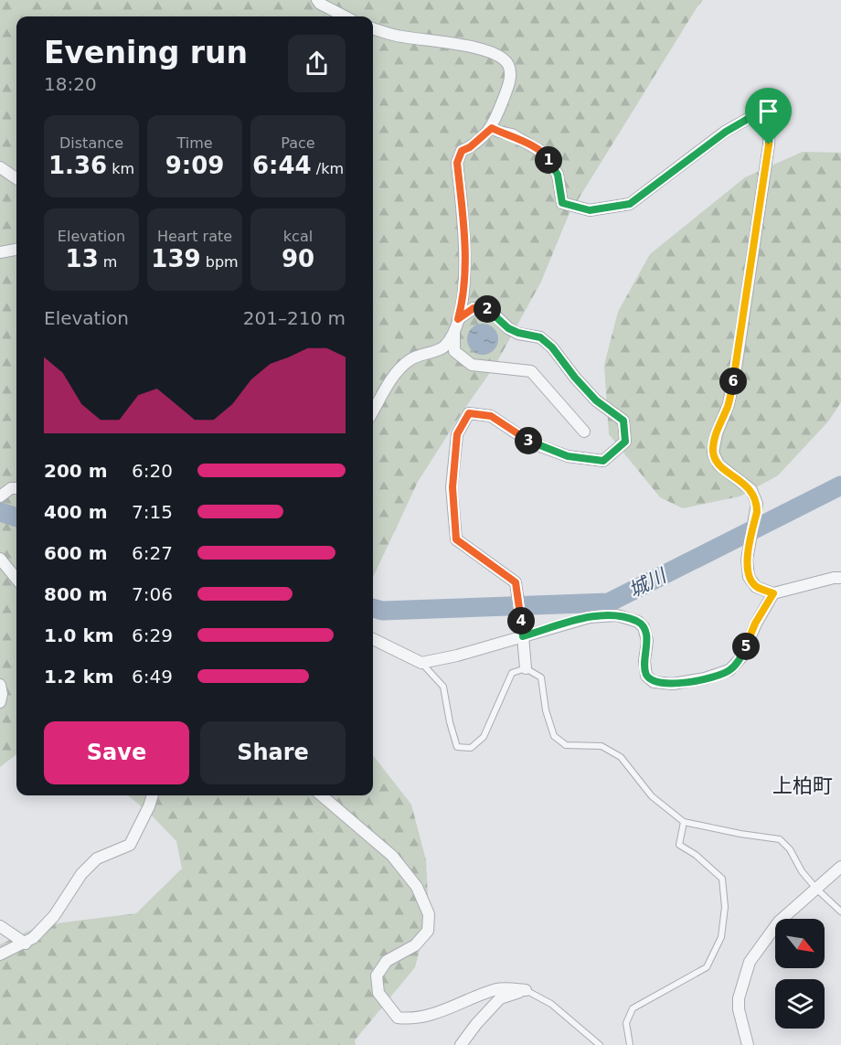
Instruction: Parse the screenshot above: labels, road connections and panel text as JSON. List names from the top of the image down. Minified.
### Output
{"districts":["上柏町"],"water":["城川"],"north":"bottom right","page":{"heading":["Evening run","18:20"],"stats":[["Distance","1.36 km"],["Time","9:09"],["Pace","6:44 /km"],["Elevation","13 m"],["Heart rate","139 bpm"],["kcal","90"]],"pins":["1","2","6","3","4","5"],"chart":["Elevation","201–210 m"],"list":[{"name":"200 m","note":"6:20"},{"name":"400 m","note":"7:15"},{"name":"600 m","note":"6:27"},{"name":"800 m","note":"7:06"},{"name":"1.0 km","note":"6:29"},{"name":"1.2 km","note":"6:49"}],"buttons":["Save","Share"]}}
